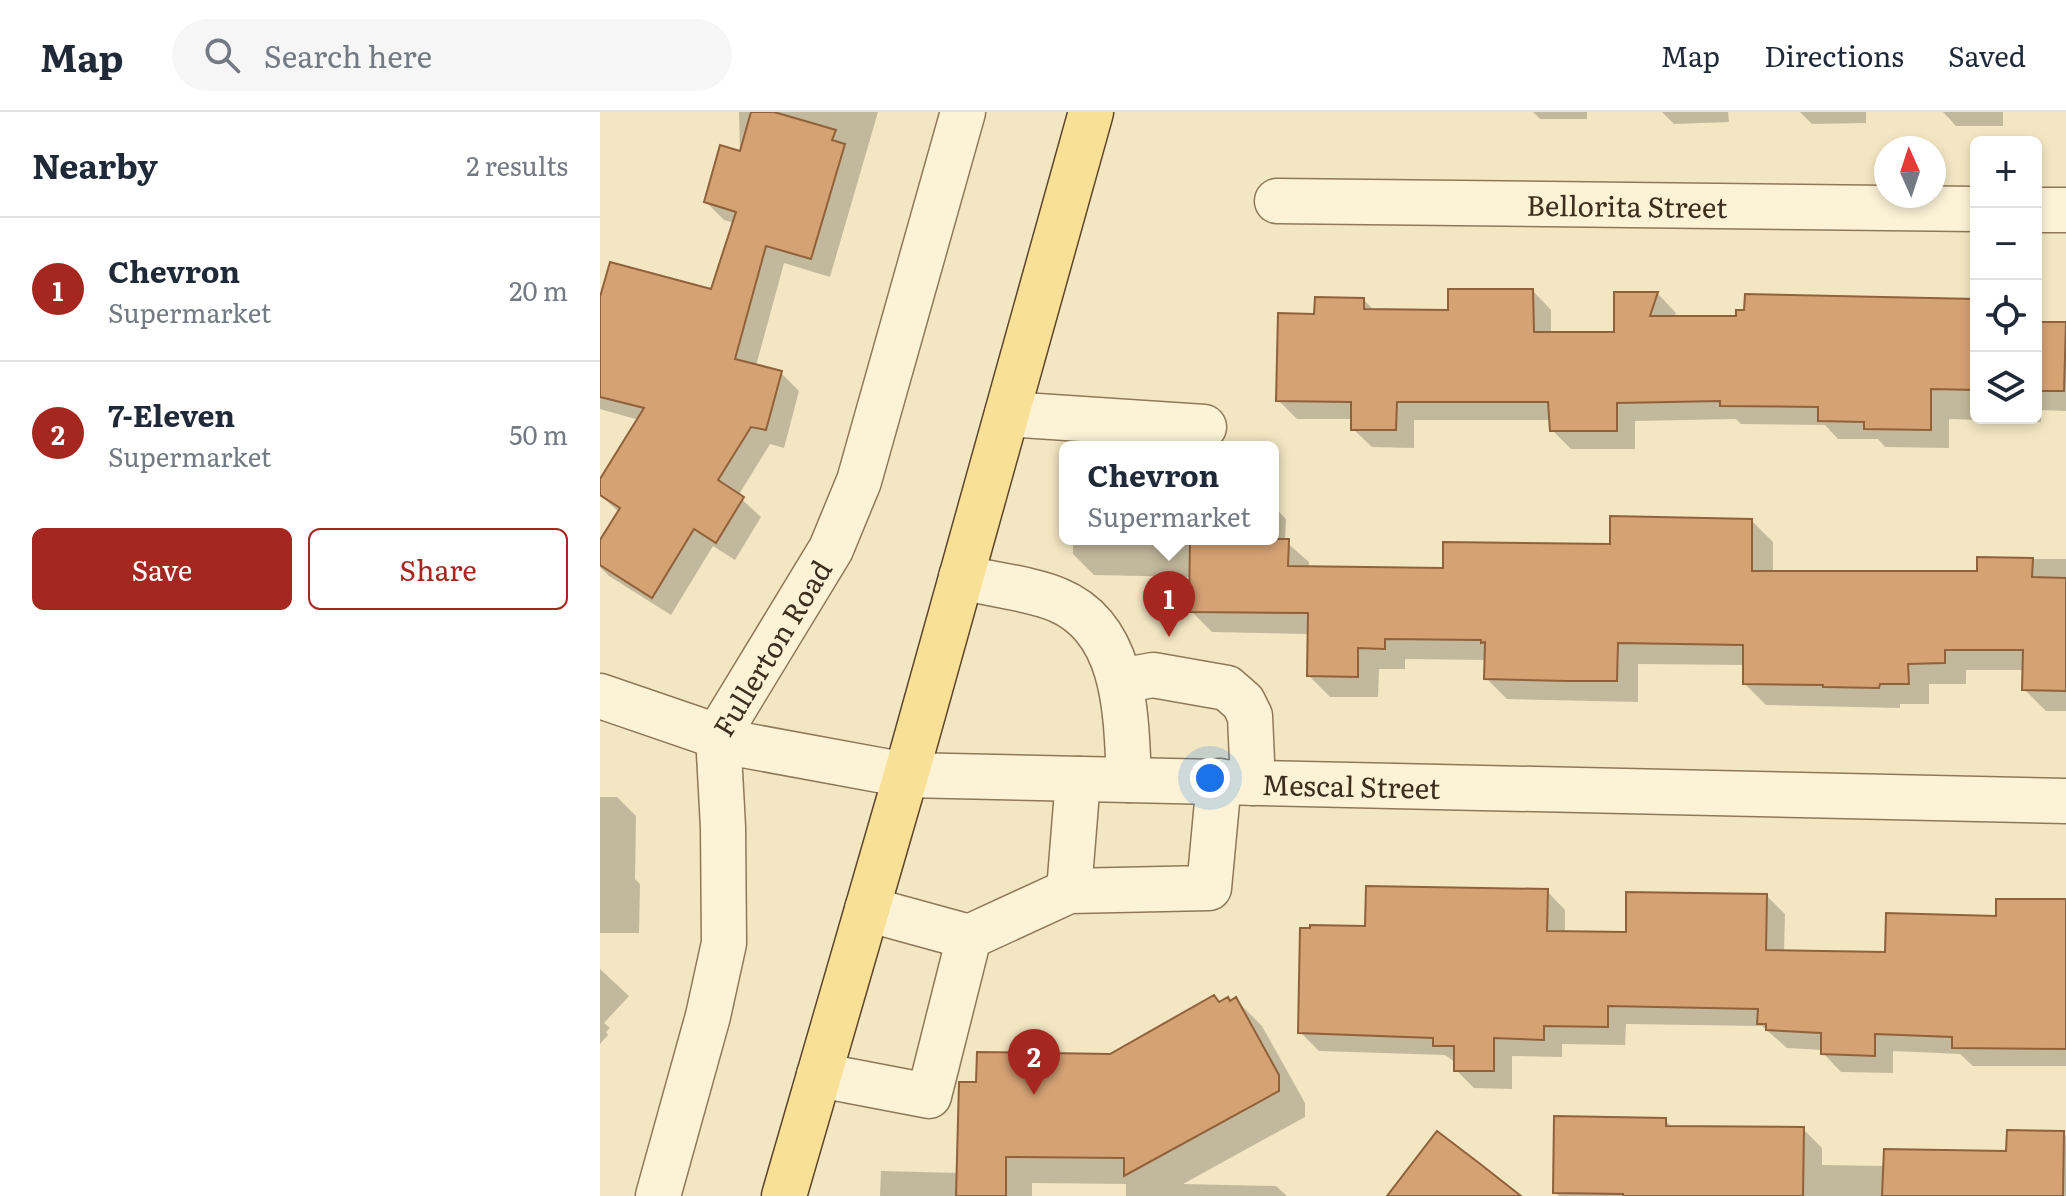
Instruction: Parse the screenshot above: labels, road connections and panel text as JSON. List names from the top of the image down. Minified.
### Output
{"streets":{"street":["Bellorita Street","Fullerton Road","Mescal Street"]},"crossings":[["Fullerton Road","Mescal Street"]],"north":"top","page":{"header":"Map","search":"Search here","nav":["Map","Directions","Saved"],"heading":["Nearby","2 results"],"map_buttons":["+","−"],"list":[{"mark":"1","name":"Chevron","note":"Supermarket","value":"20 m"},{"mark":"2","name":"7-Eleven","note":"Supermarket","value":"50 m"}],"popup":["Chevron","Supermarket"],"buttons":["Save","Share"],"pins":["1","2"]}}
